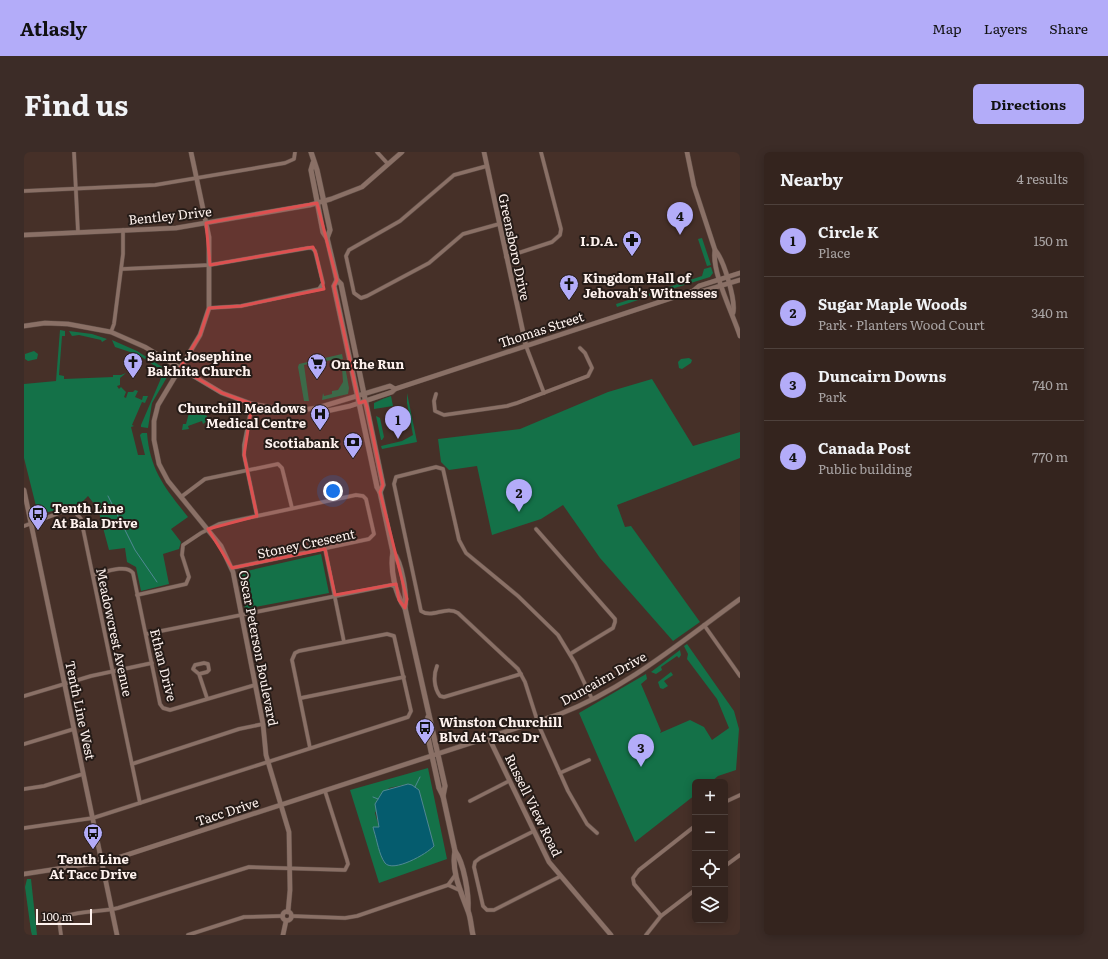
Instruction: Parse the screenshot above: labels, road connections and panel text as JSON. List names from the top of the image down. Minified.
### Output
{"streets":{"street":["Bentley Drive","Greensboro Drive","Thomas Street","Stoney Crescent","Meadowcrest Avenue","Oscar Peterson Boulevard","Ethan Drive","Duncairn Drive","Tenth Line West","Russell View Road","Tacc Drive"]},"crossings":[["Bentley Drive","Oscar Peterson Boulevard"],["Greensboro Drive","Thomas Street"],["Thomas Street","Oscar Peterson Boulevard"],["Stoney Crescent","Oscar Peterson Boulevard"],["Stoney Crescent","Ethan Drive"],["Meadowcrest Avenue","Ethan Drive"],["Meadowcrest Avenue","Tenth Line West"],["Oscar Peterson Boulevard","Ethan Drive"],["Oscar Peterson Boulevard","Tacc Drive"],["Duncairn Drive","Russell View Road"],["Duncairn Drive","Tacc Drive"],["Tenth Line West","Tacc Drive"]],"places":{"pharmacy":["I.D.A."],"church":["Kingdom Hall of Jehovah's Witnesses","Saint Josephine Bakhita Church"],"supermarket":["On the Run"],"hospital":["Churchill Meadows Medical Centre"],"bank":["Scotiabank"],"bus stop":["Tenth Line At Bala Drive","Winston Churchill Blvd At Tacc Dr","Tenth Line At Tacc Drive"]},"scale_bar":"100 m","page":{"header":"Atlasly","nav":["Map","Layers","Share"],"title":"Find us","buttons":"Directions","heading":["Nearby","4 results"],"pins":["4","1","2","3"],"list":[{"mark":"1","name":"Circle K","note":"Place","value":"150 m"},{"mark":"2","name":"Sugar Maple Woods","note":"Park · Planters Wood Court","value":"340 m"},{"mark":"3","name":"Duncairn Downs","note":"Park","value":"740 m"},{"mark":"4","name":"Canada Post","note":"Public building","value":"770 m"}],"map_buttons":["+","−"],"scale":"100 m"}}
